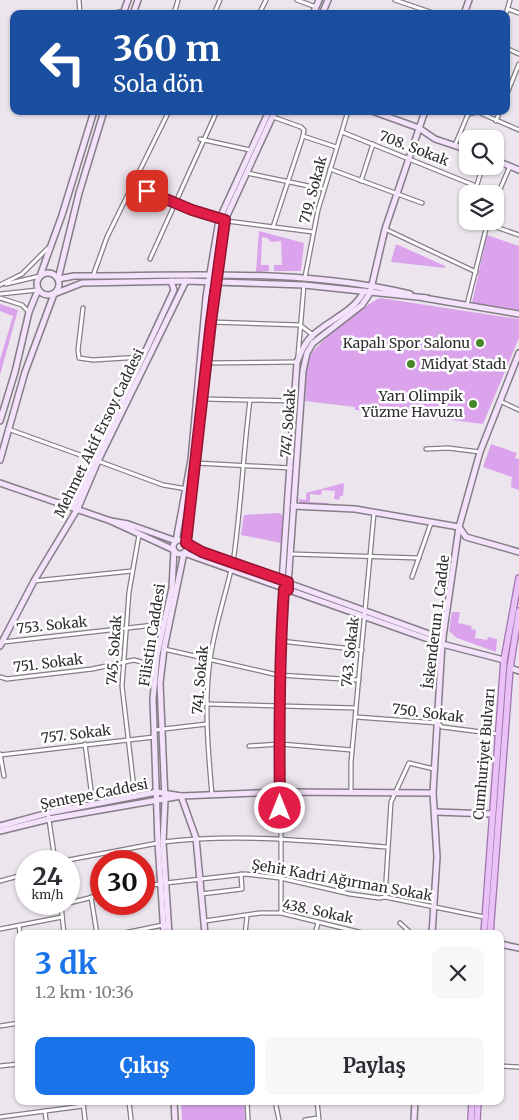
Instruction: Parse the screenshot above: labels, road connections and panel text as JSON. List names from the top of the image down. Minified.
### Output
{"streets":{"main road":["Cumhuriyet Bulvarı"],"street":["708. Sokak","719. Sokak","747. Sokak","Mehmet Akif Ersoy Caddesi","İskenderun 1. Cadde","753. Sokak","Filistin Caddesi","745. Sokak","743. Sokak","751. Sokak","741. Sokak","750. Sokak","757. Sokak","Şentepe Caddesi","Şehit Kadri Ağırman Sokak","438. Sokak"]},"crossings":[["708. Sokak","719. Sokak"],["747. Sokak","Şentepe Caddesi"],["747. Sokak","Şehit Kadri Ağırman Sokak"],["747. Sokak","438. Sokak"],["Mehmet Akif Ersoy Caddesi","753. Sokak"],["İskenderun 1. Cadde","750. Sokak"],["İskenderun 1. Cadde","Şentepe Caddesi"],["İskenderun 1. Cadde","Şehit Kadri Ağırman Sokak"],["753. Sokak","Filistin Caddesi"],["753. Sokak","745. Sokak"],["Filistin Caddesi","751. Sokak"],["Filistin Caddesi","757. Sokak"],["Filistin Caddesi","Şentepe Caddesi"],["Filistin Caddesi","Şehit Kadri Ağırman Sokak"],["745. Sokak","751. Sokak"],["745. Sokak","757. Sokak"],["745. Sokak","Şentepe Caddesi"],["743. Sokak","750. Sokak"],["743. Sokak","Şentepe Caddesi"],["741. Sokak","Şentepe Caddesi"],["750. Sokak","Cumhuriyet Bulvarı"],["Cumhuriyet Bulvarı","Şehit Kadri Ağırman Sokak"]],"places":["Kapalı Spor Salonu","Midyat Stadı","Yarı Olimpik Yüzme Havuzu"],"page":{"turn":["360 m","Sola dön"],"speed":"24 km/h","limit":"30","heading":["3 dk","1.2 km · 10:36"],"buttons":["Çıkış","Paylaş"]}}
